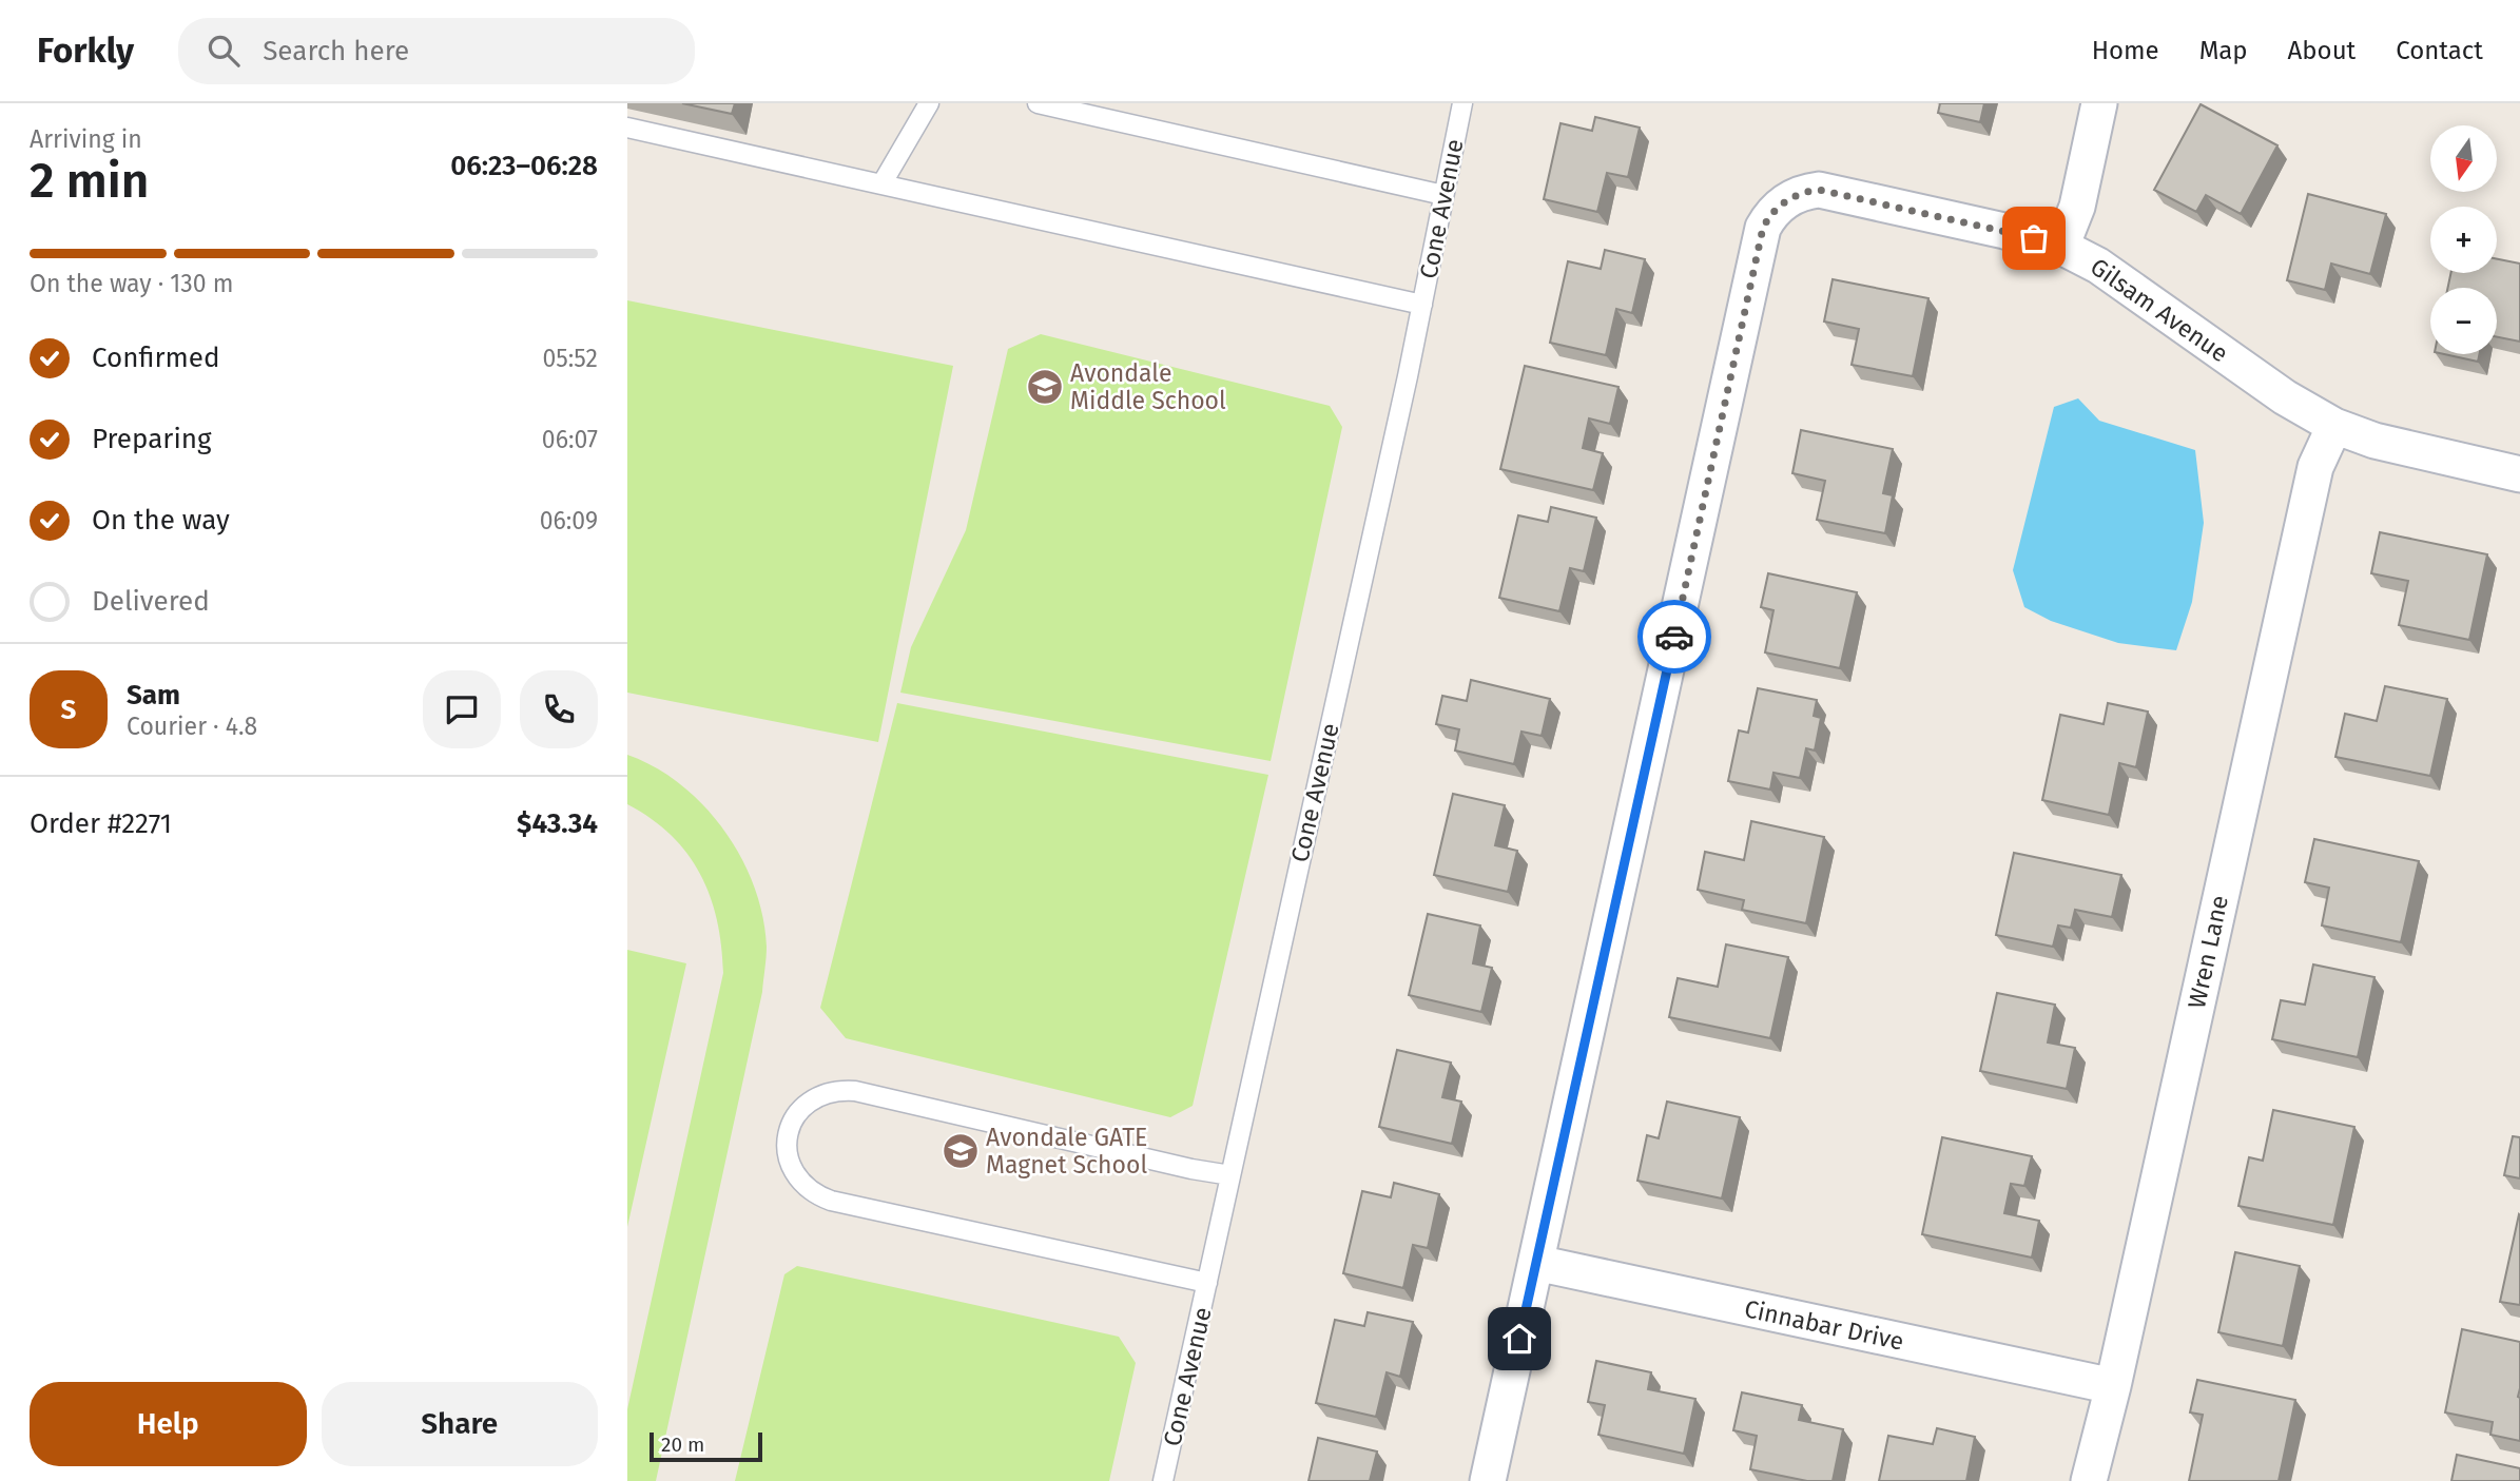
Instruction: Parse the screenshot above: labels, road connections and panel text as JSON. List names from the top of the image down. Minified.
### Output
{"streets":{"street":["Gilsam Avenue","Wren Lane","Cinnabar Drive"],"lane":["Cone Avenue"]},"crossings":[["Gilsam Avenue","Wren Lane"],["Gilsam Avenue","Cinnabar Drive"],["Wren Lane","Cinnabar Drive"]],"places":{"school or university":["Avondale Middle School","Avondale GATE Magnet School"]},"scale_bar":"20 m","north":"bottom","page":{"header":"Forkly","search":"Search here","nav":["Home","Map","About","Contact"],"heading":["2 min","Arriving in","06:23–06:28"],"panel":["Sam","Courier · 4.8","Order #2271","$43.34"],"map_buttons":["+","−"],"bar":"On the way · 130 m","list":[["Confirmed","05:52"],["Preparing","06:07"],["On the way","06:09"],"Delivered"],"round":"S","buttons":["Help","Share"],"scale":"20 m"}}
